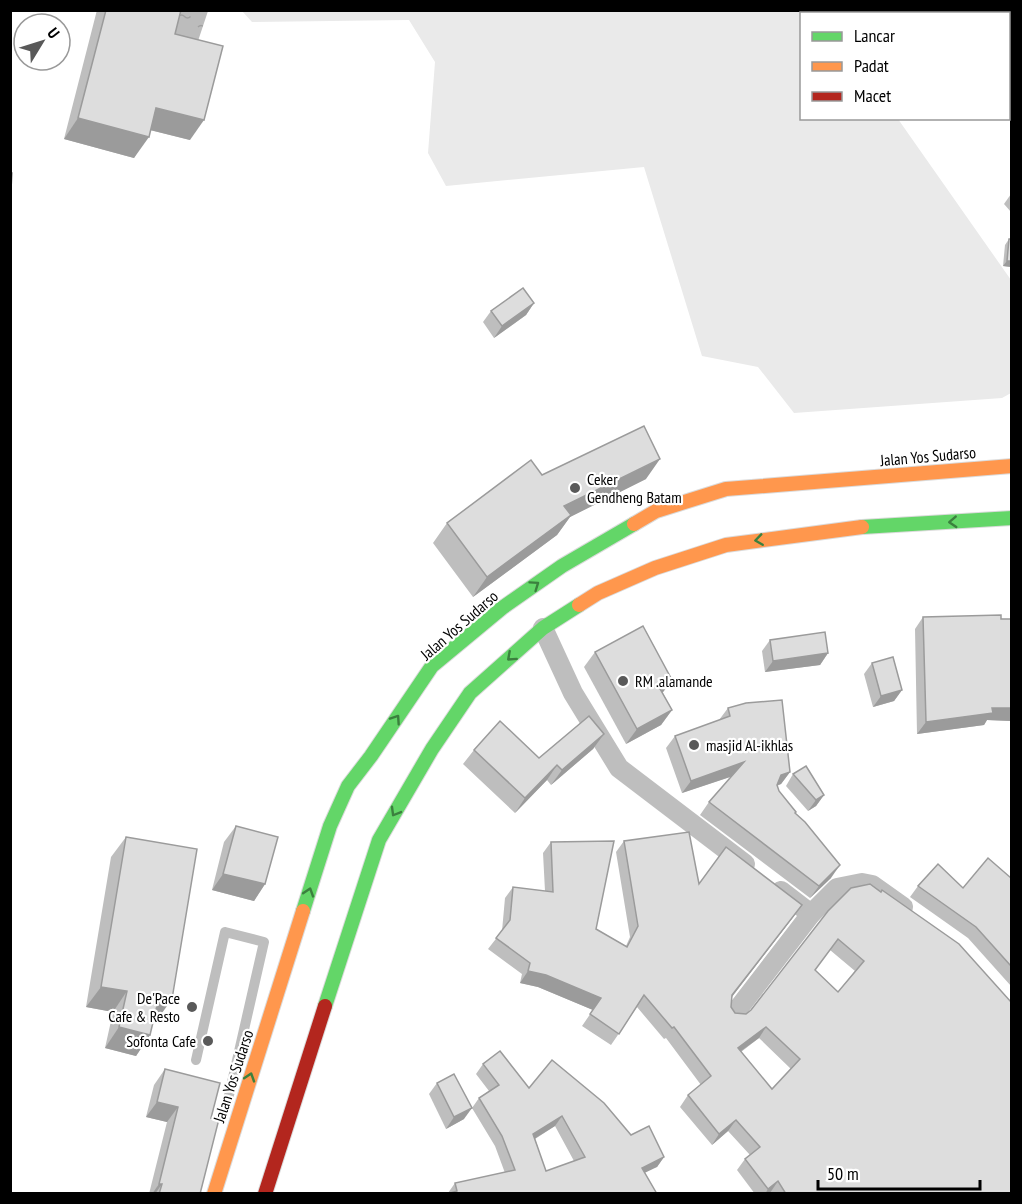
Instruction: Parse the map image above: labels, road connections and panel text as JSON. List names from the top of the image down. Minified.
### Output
{"streets":{"main road":["Jalan Yos Sudarso"]},"one_way":["Jalan Yos Sudarso"],"places":["Ceker Gendheng Batam","RM .alamande","masjid Al-ikhlas","De'Pace Cafe & Resto","Sofonta Cafe"],"legend":["Lancar","Padat","Macet"],"scale_bar":"50 m","north":"top right"}
